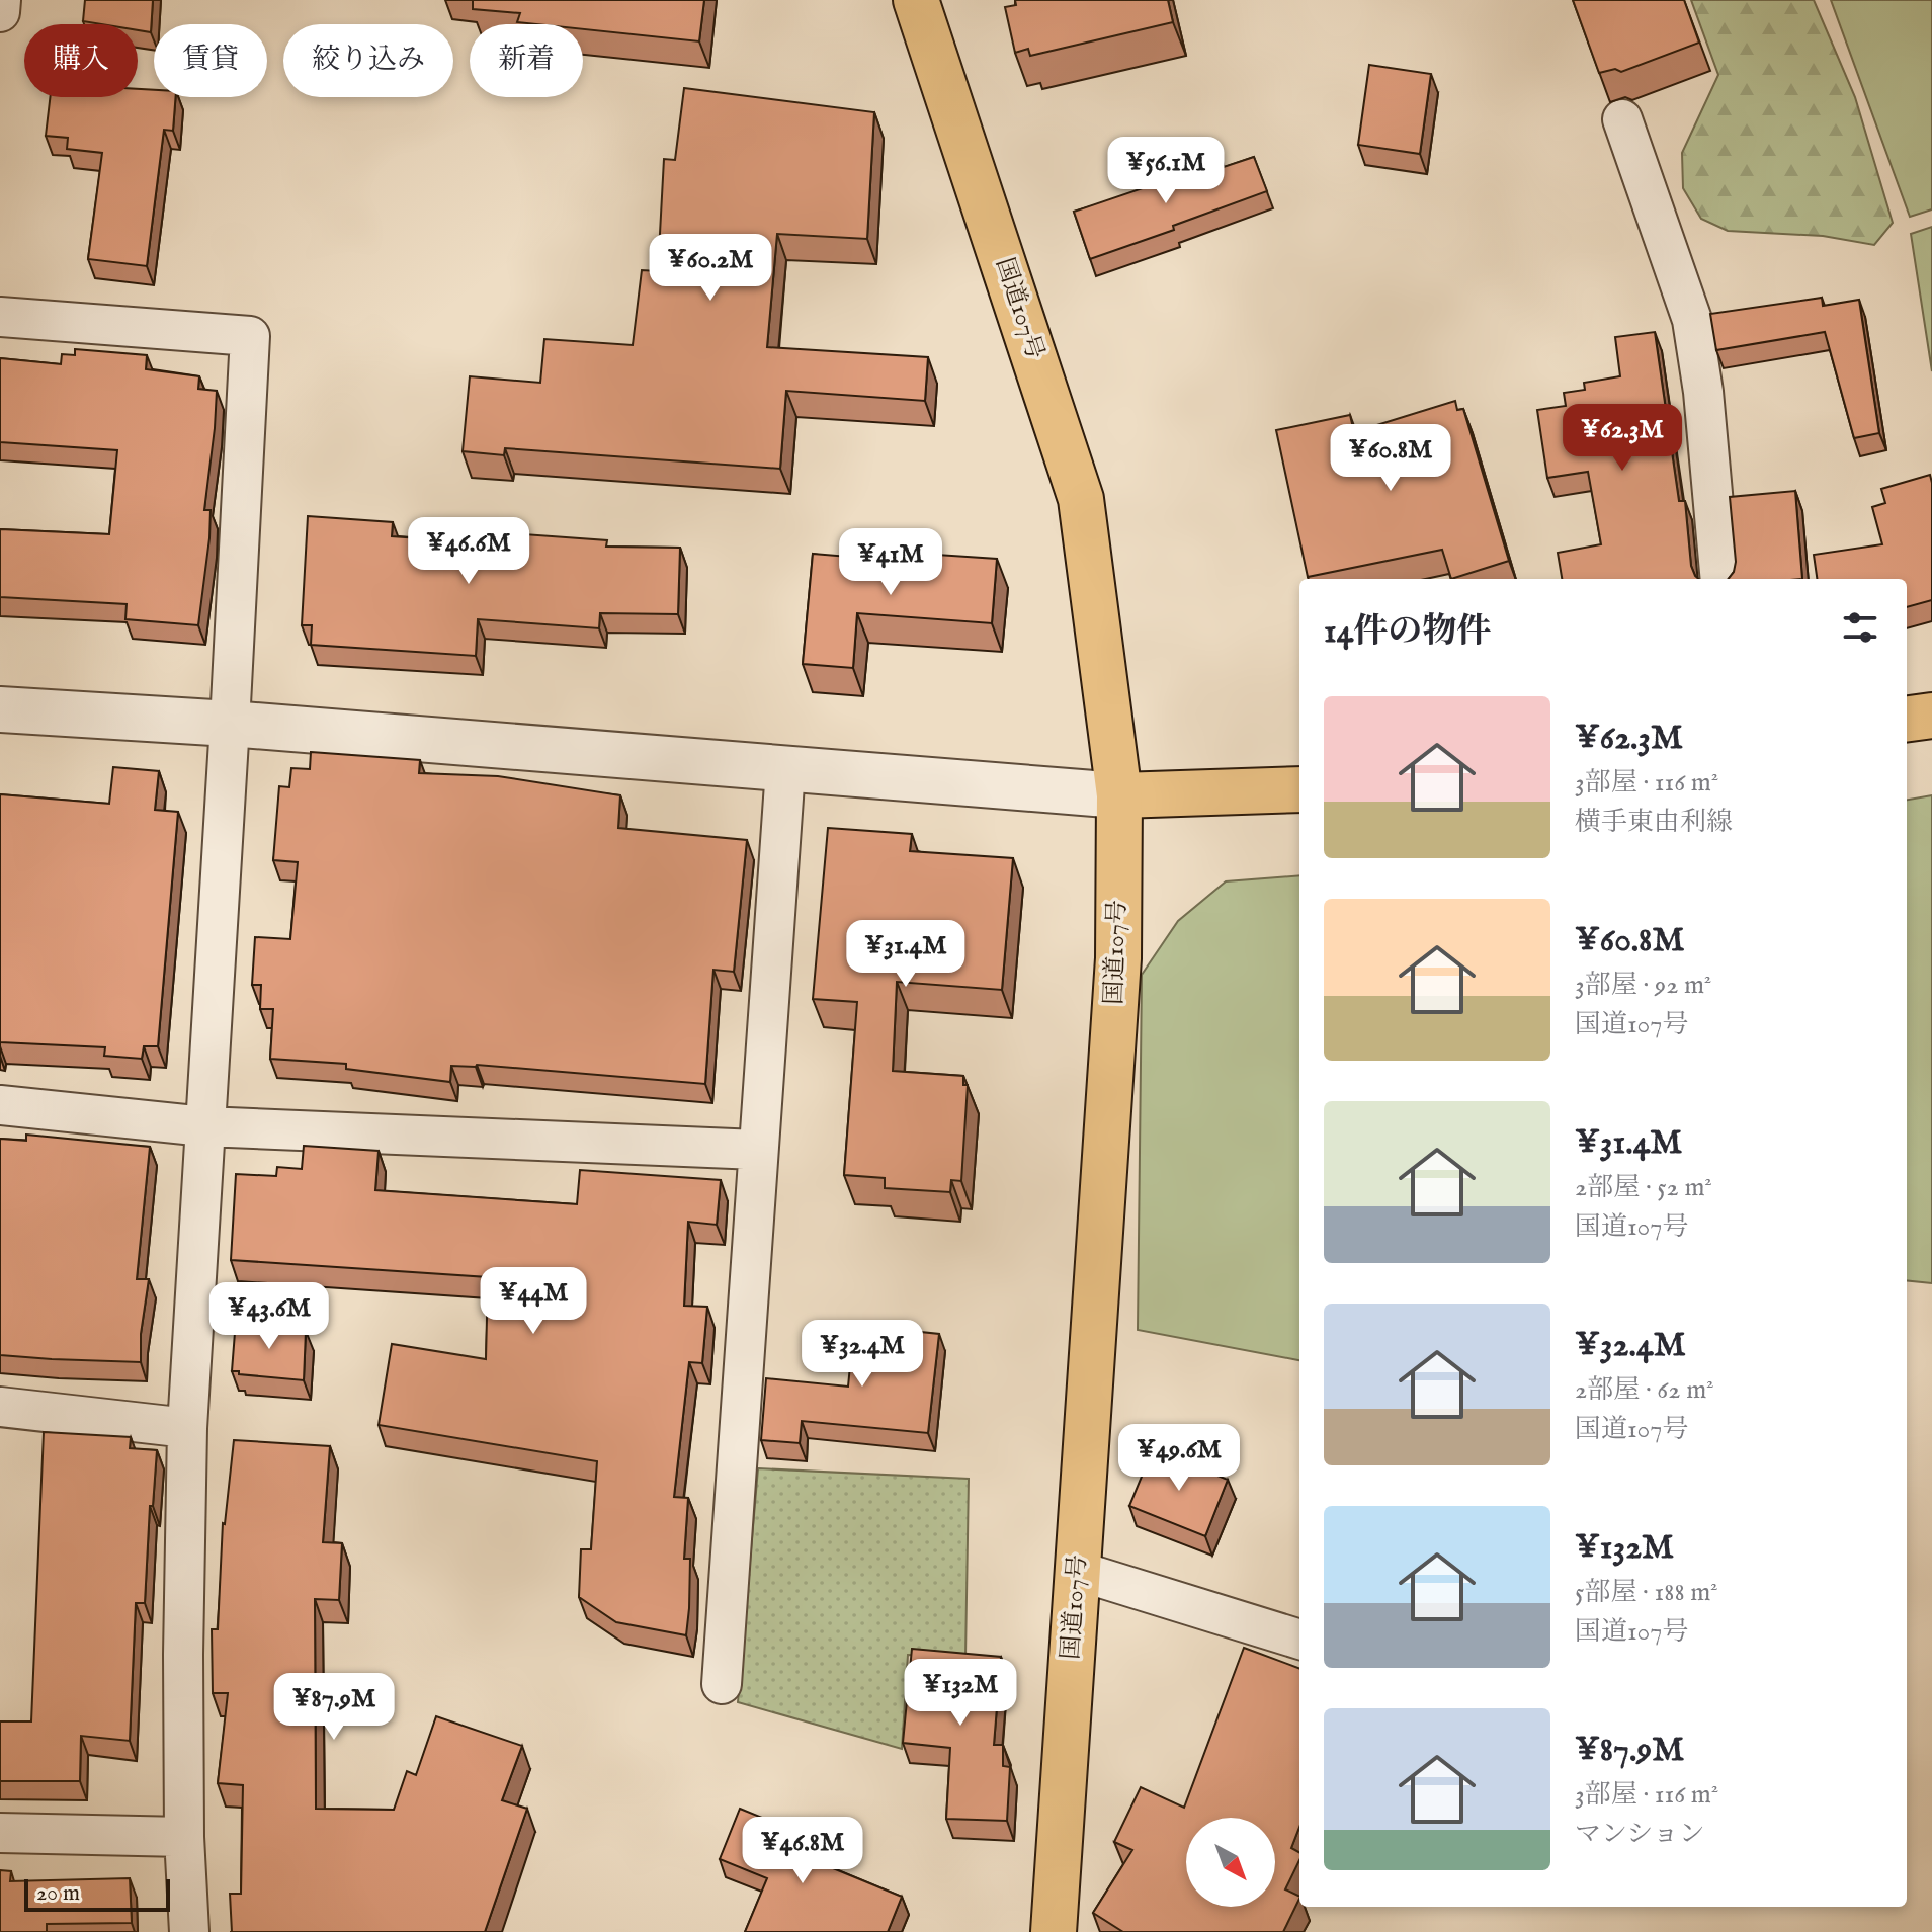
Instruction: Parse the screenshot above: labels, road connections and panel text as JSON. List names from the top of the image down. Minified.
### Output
{"streets":{"main road":["国道107号"]},"scale_bar":"20 m","north":"bottom right","page":{"chip":["購入","賃貸","絞り込み","新着"],"price":["¥56.1M","¥60.2M","¥62.3M","¥60.8M","¥46.6M","¥41M","¥31.4M","¥44M","¥43.6M","¥32.4M","¥49.6M","¥132M","¥87.9M","¥46.8M"],"heading":"14件の物件","list":[{"name":"¥62.3M","note":"3部屋 · 116 m² · 横手東由利線"},{"name":"¥60.8M","note":"3部屋 · 92 m² · 国道107号"},{"name":"¥31.4M","note":"2部屋 · 52 m² · 国道107号"},{"name":"¥32.4M","note":"2部屋 · 62 m² · 国道107号"},{"name":"¥132M","note":"5部屋 · 188 m² · 国道107号"},{"name":"¥87.9M","note":"3部屋 · 116 m² · マンション"}],"scale":"20 m"}}
